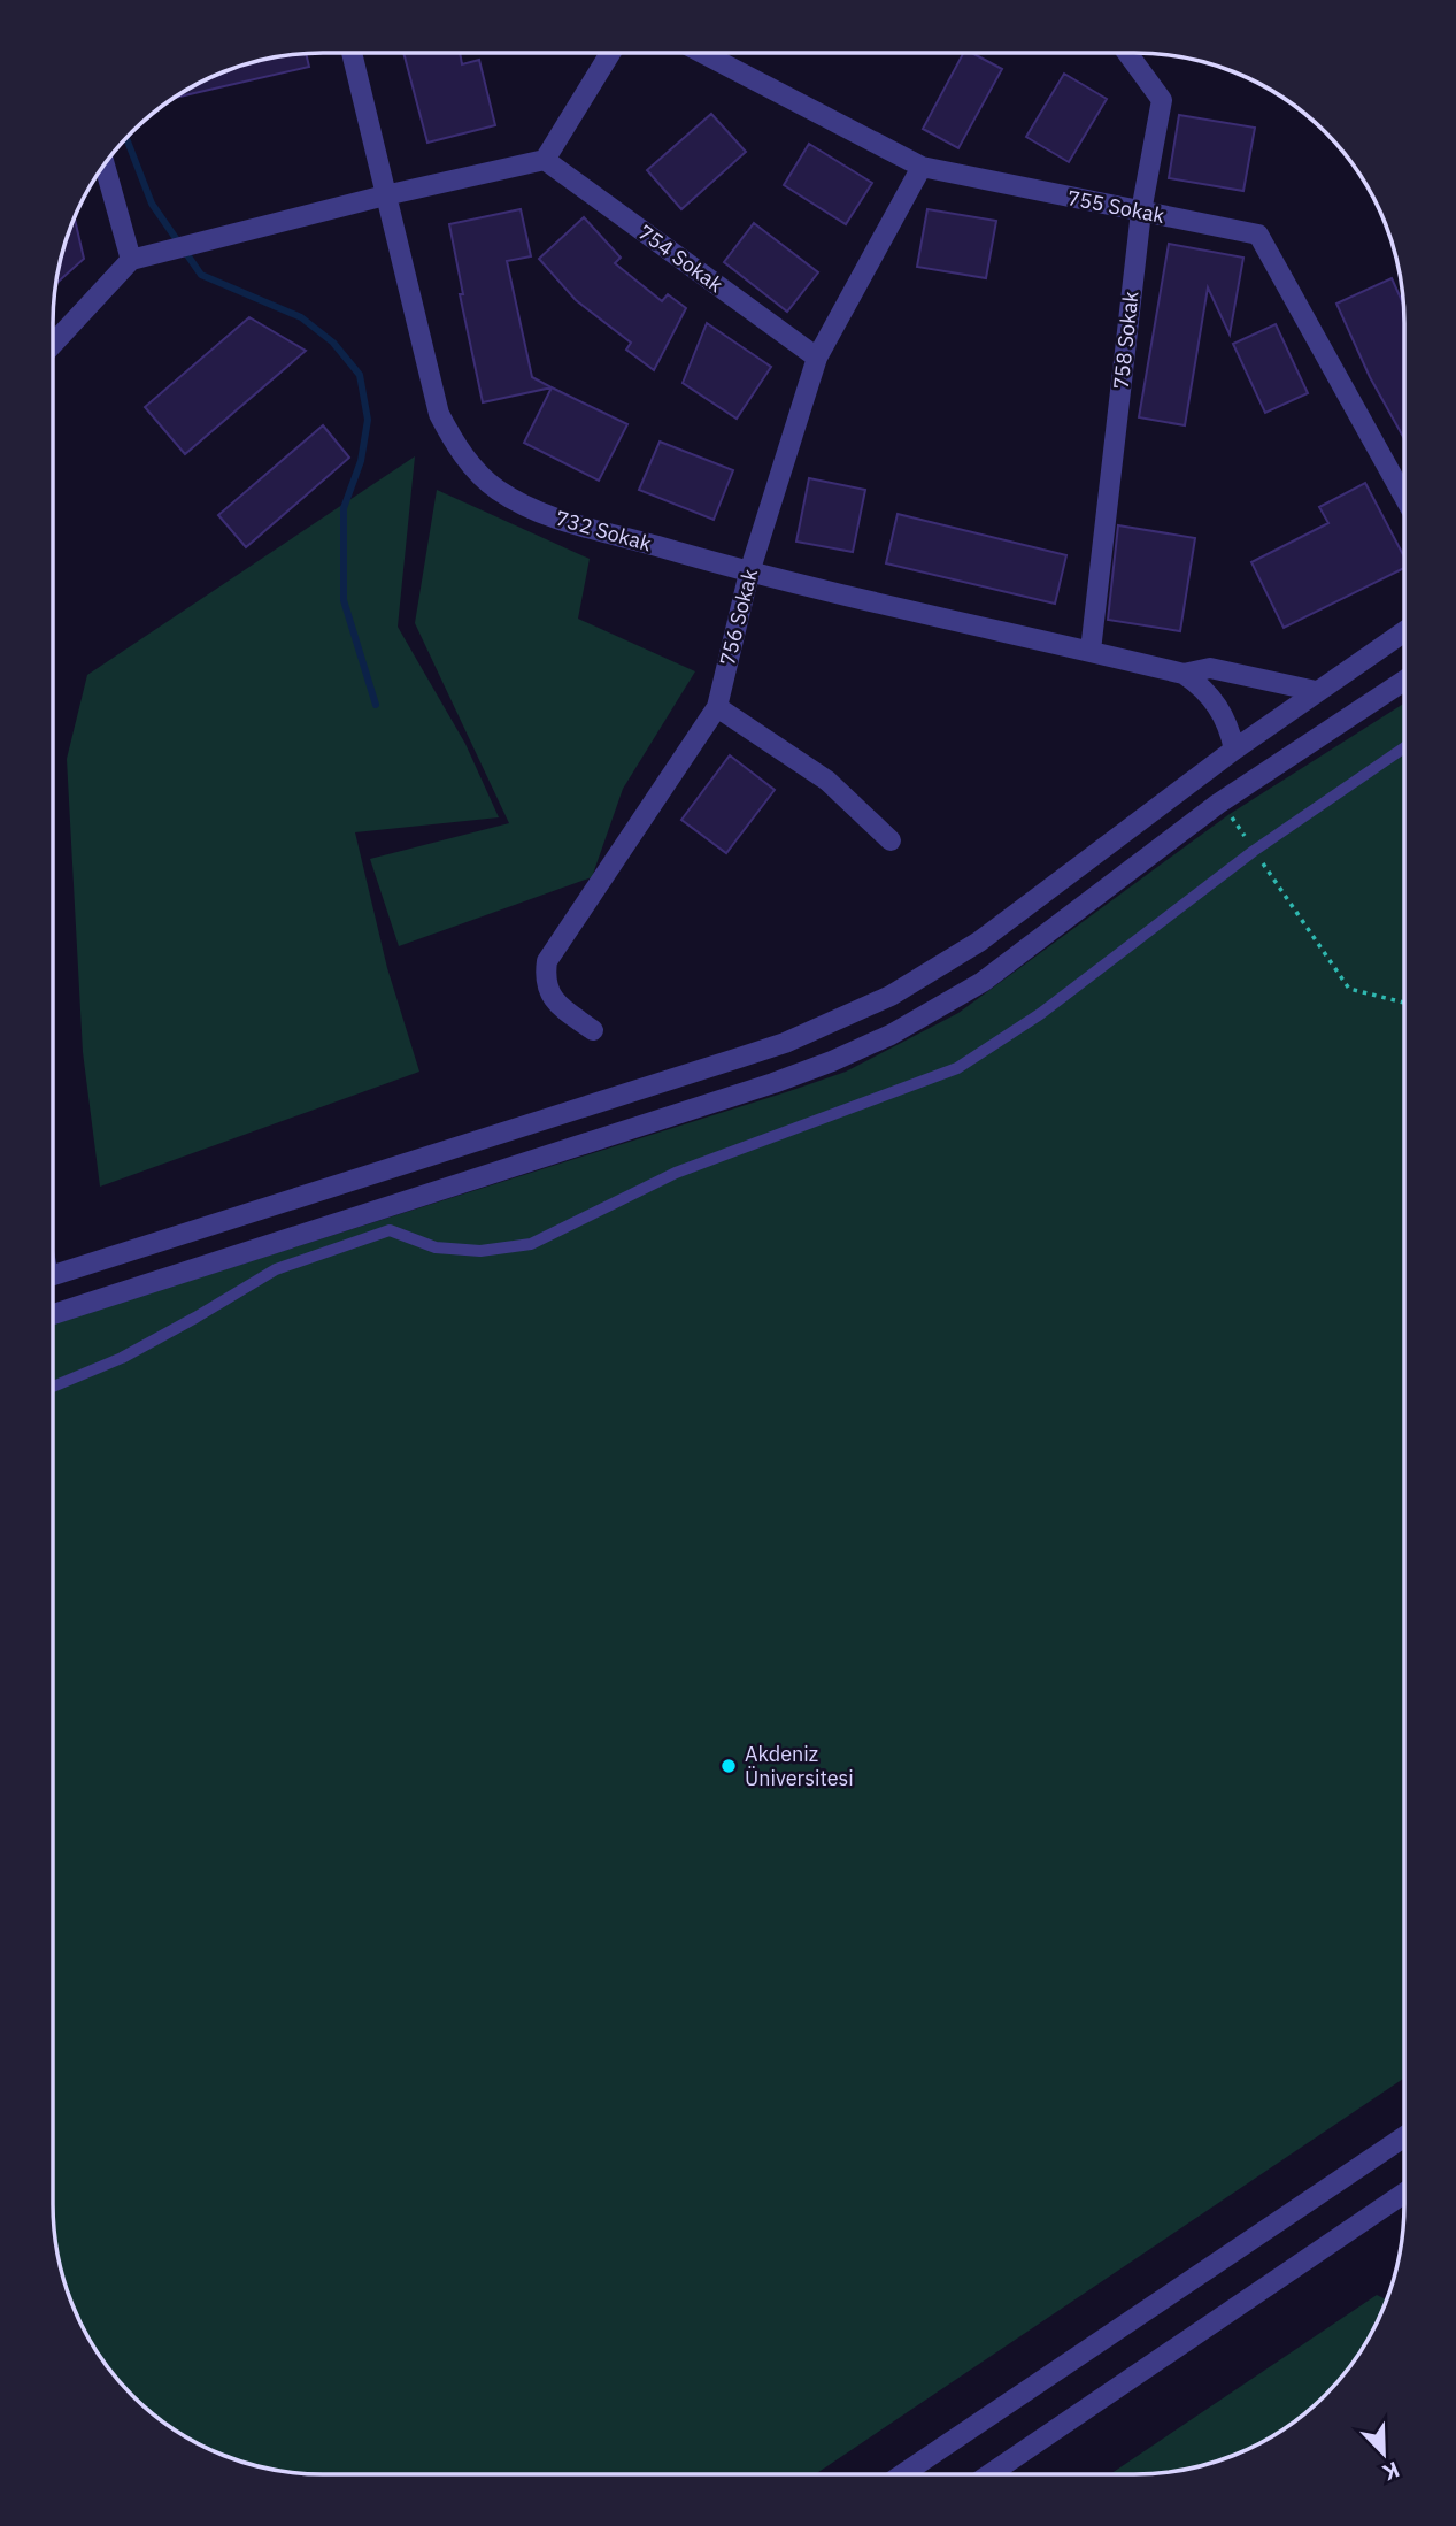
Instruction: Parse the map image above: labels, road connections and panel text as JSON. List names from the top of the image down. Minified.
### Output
{"streets":{"street":["755 Sokak","754 Sokak","758 Sokak","732 Sokak","756 Sokak"]},"crossings":[["755 Sokak","758 Sokak"],["755 Sokak","756 Sokak"],["754 Sokak","756 Sokak"],["758 Sokak","732 Sokak"],["732 Sokak","756 Sokak"]],"places":["Akdeniz Üniversitesi"],"north":"bottom right"}
